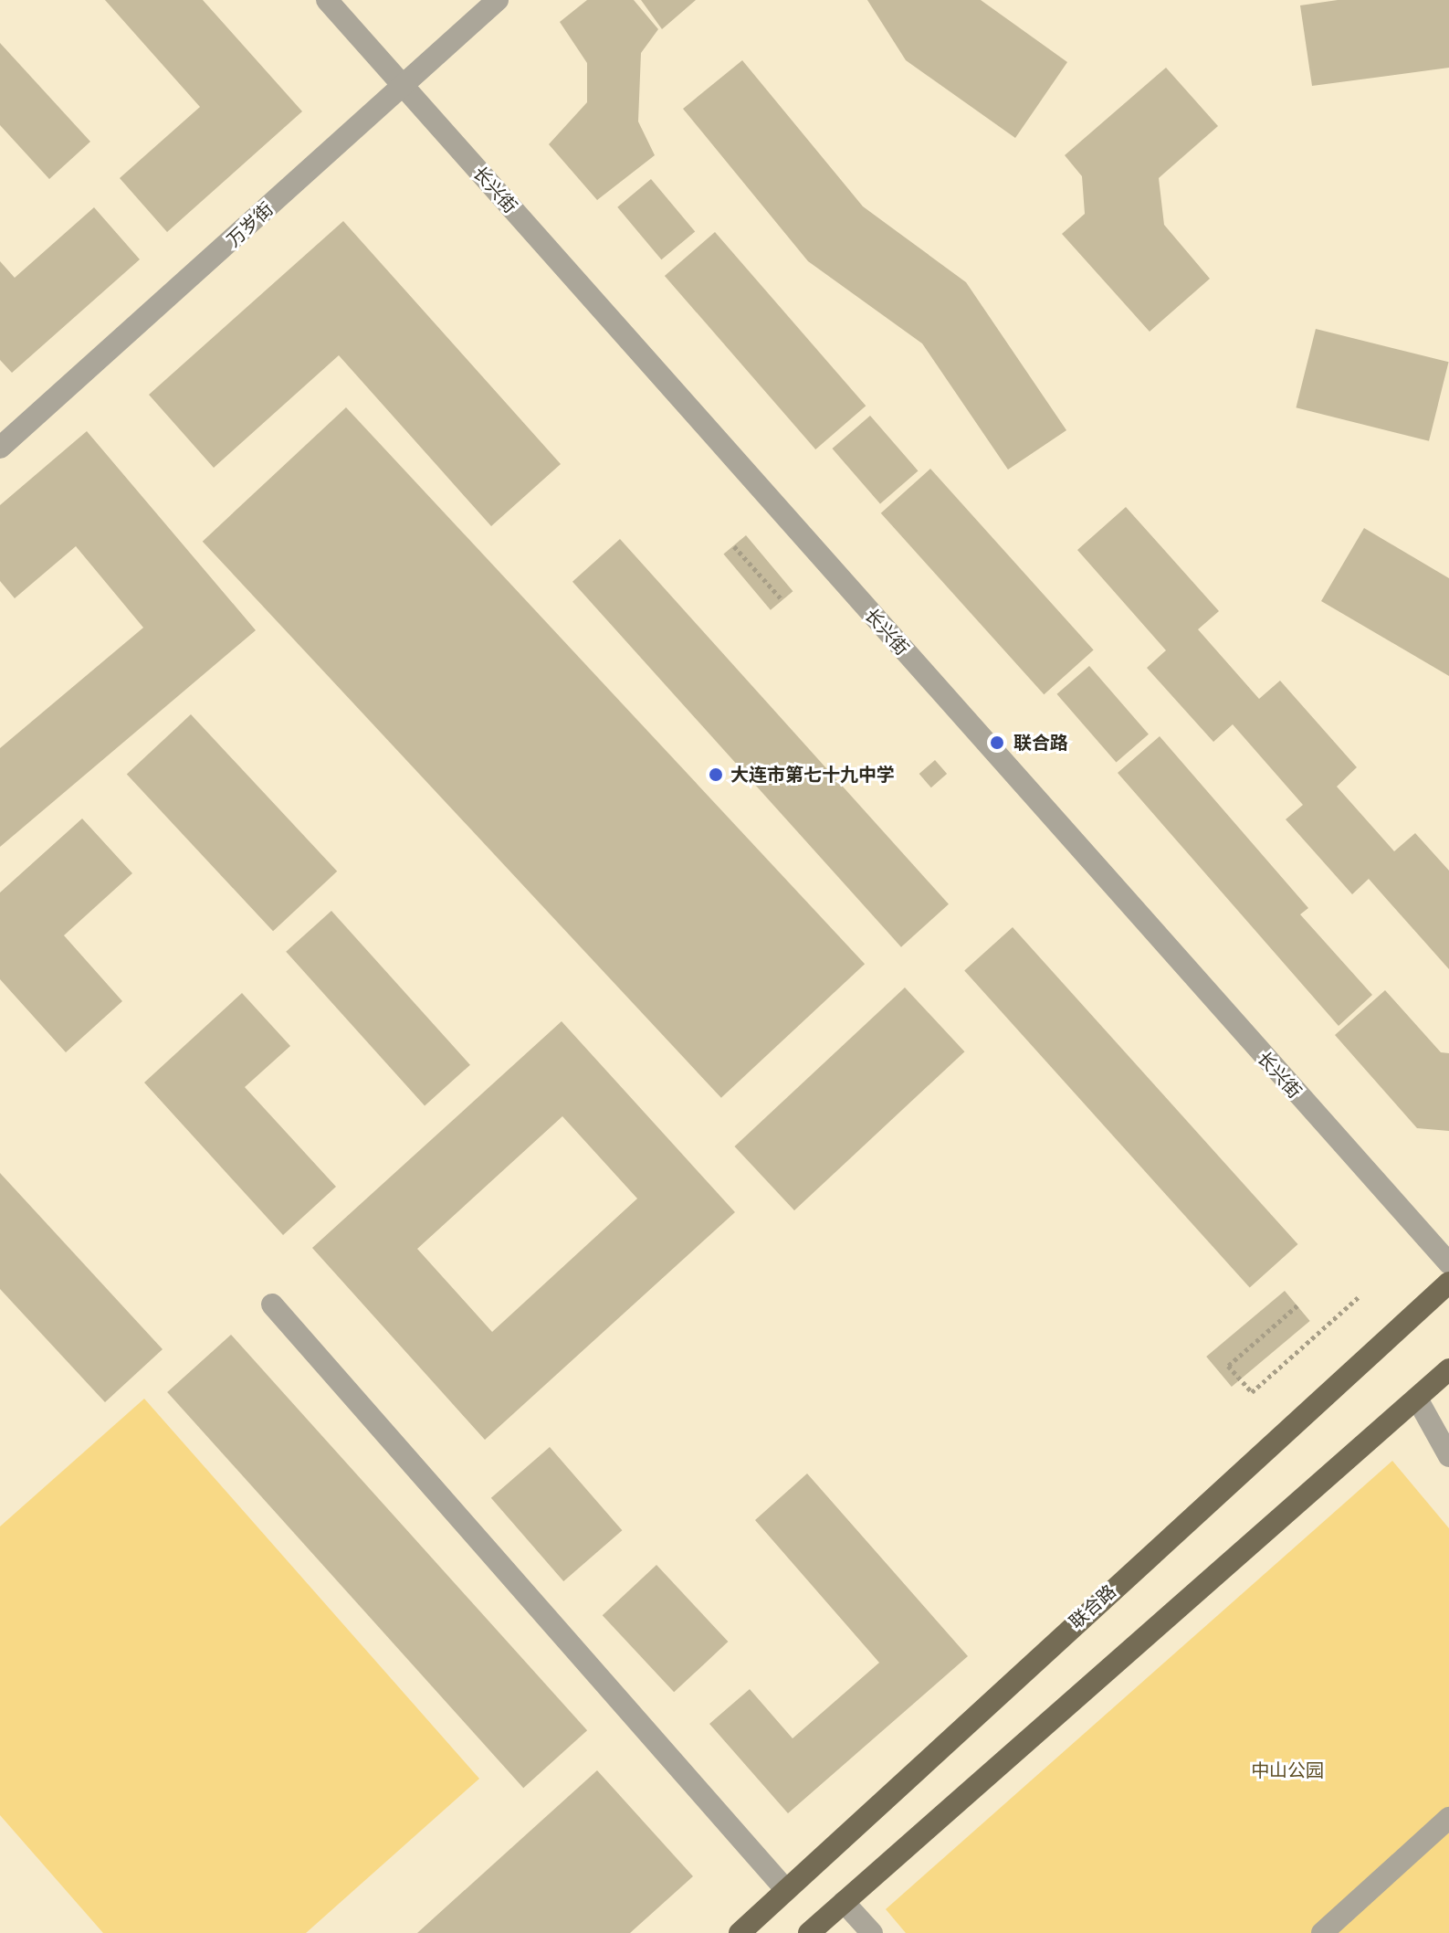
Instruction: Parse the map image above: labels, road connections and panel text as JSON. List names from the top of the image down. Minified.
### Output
{"streets":{"main road":["联合路"],"street":["长兴街","万岁街"]},"crossings":[["长兴街","万岁街"]],"parks":["中山公园"],"places":["联合路","大连市第七十九中学"]}
